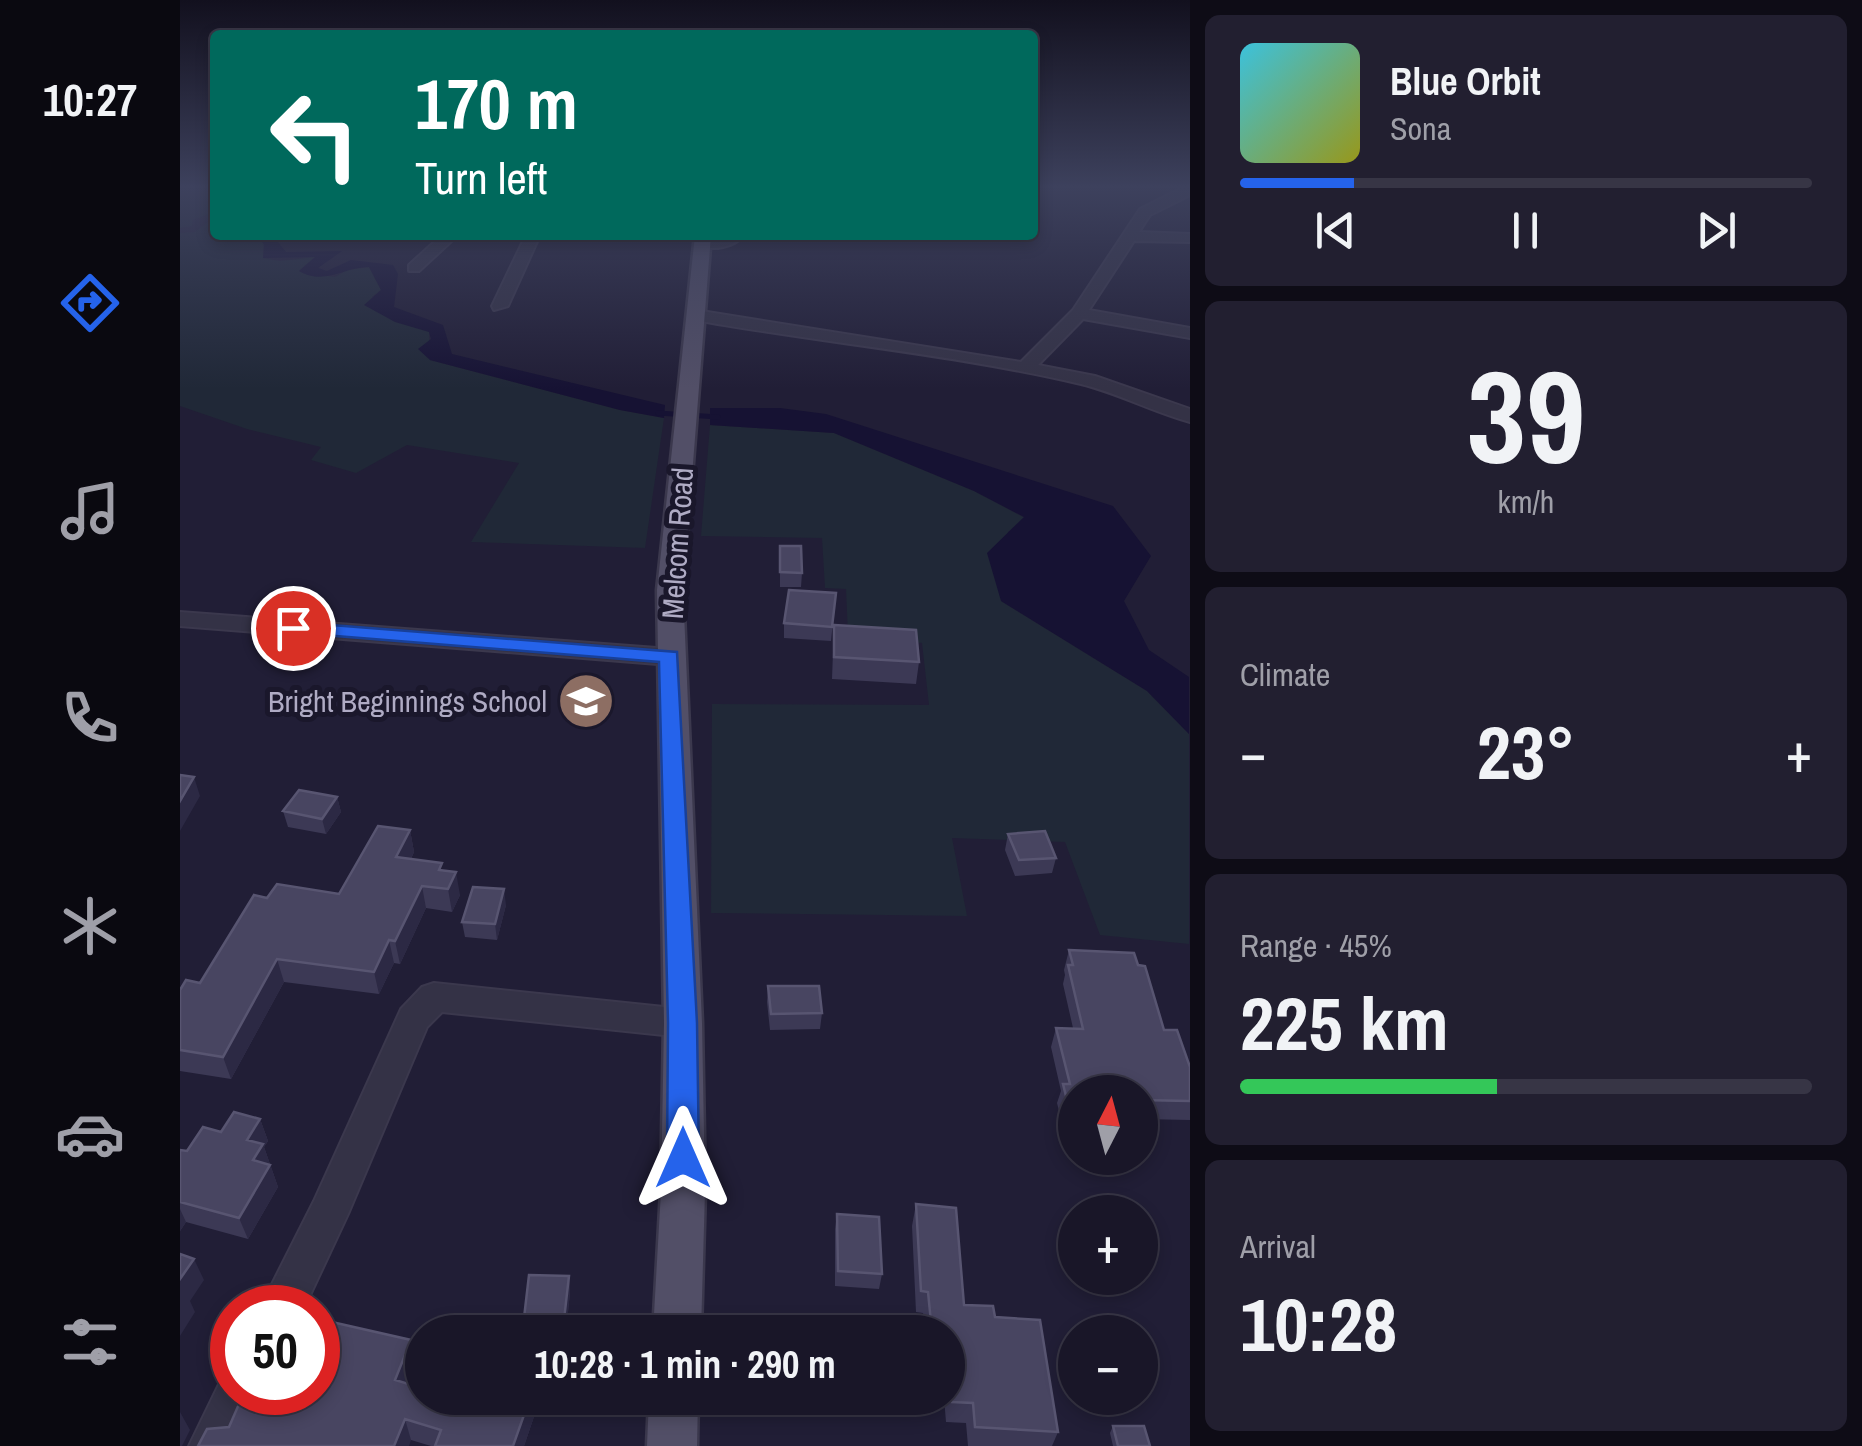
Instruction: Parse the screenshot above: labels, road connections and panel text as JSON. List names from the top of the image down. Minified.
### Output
{"streets":{"main road":["Melcom Road"]},"places":{"school or university":["Bright Beginnings School"]},"north":"top","page":{"tabs":"10:27","turn":["170 m","Turn left"],"song":["Blue Orbit","Sona"],"tile":[["39","km/h"],"Climate",["Range · 45%","225 km"],["Arrival","10:28"]],"heat":["−","23°","+"],"map_buttons":["+","−"],"limit":"50","trip":"10:28 · 1 min · 290 m"}}
